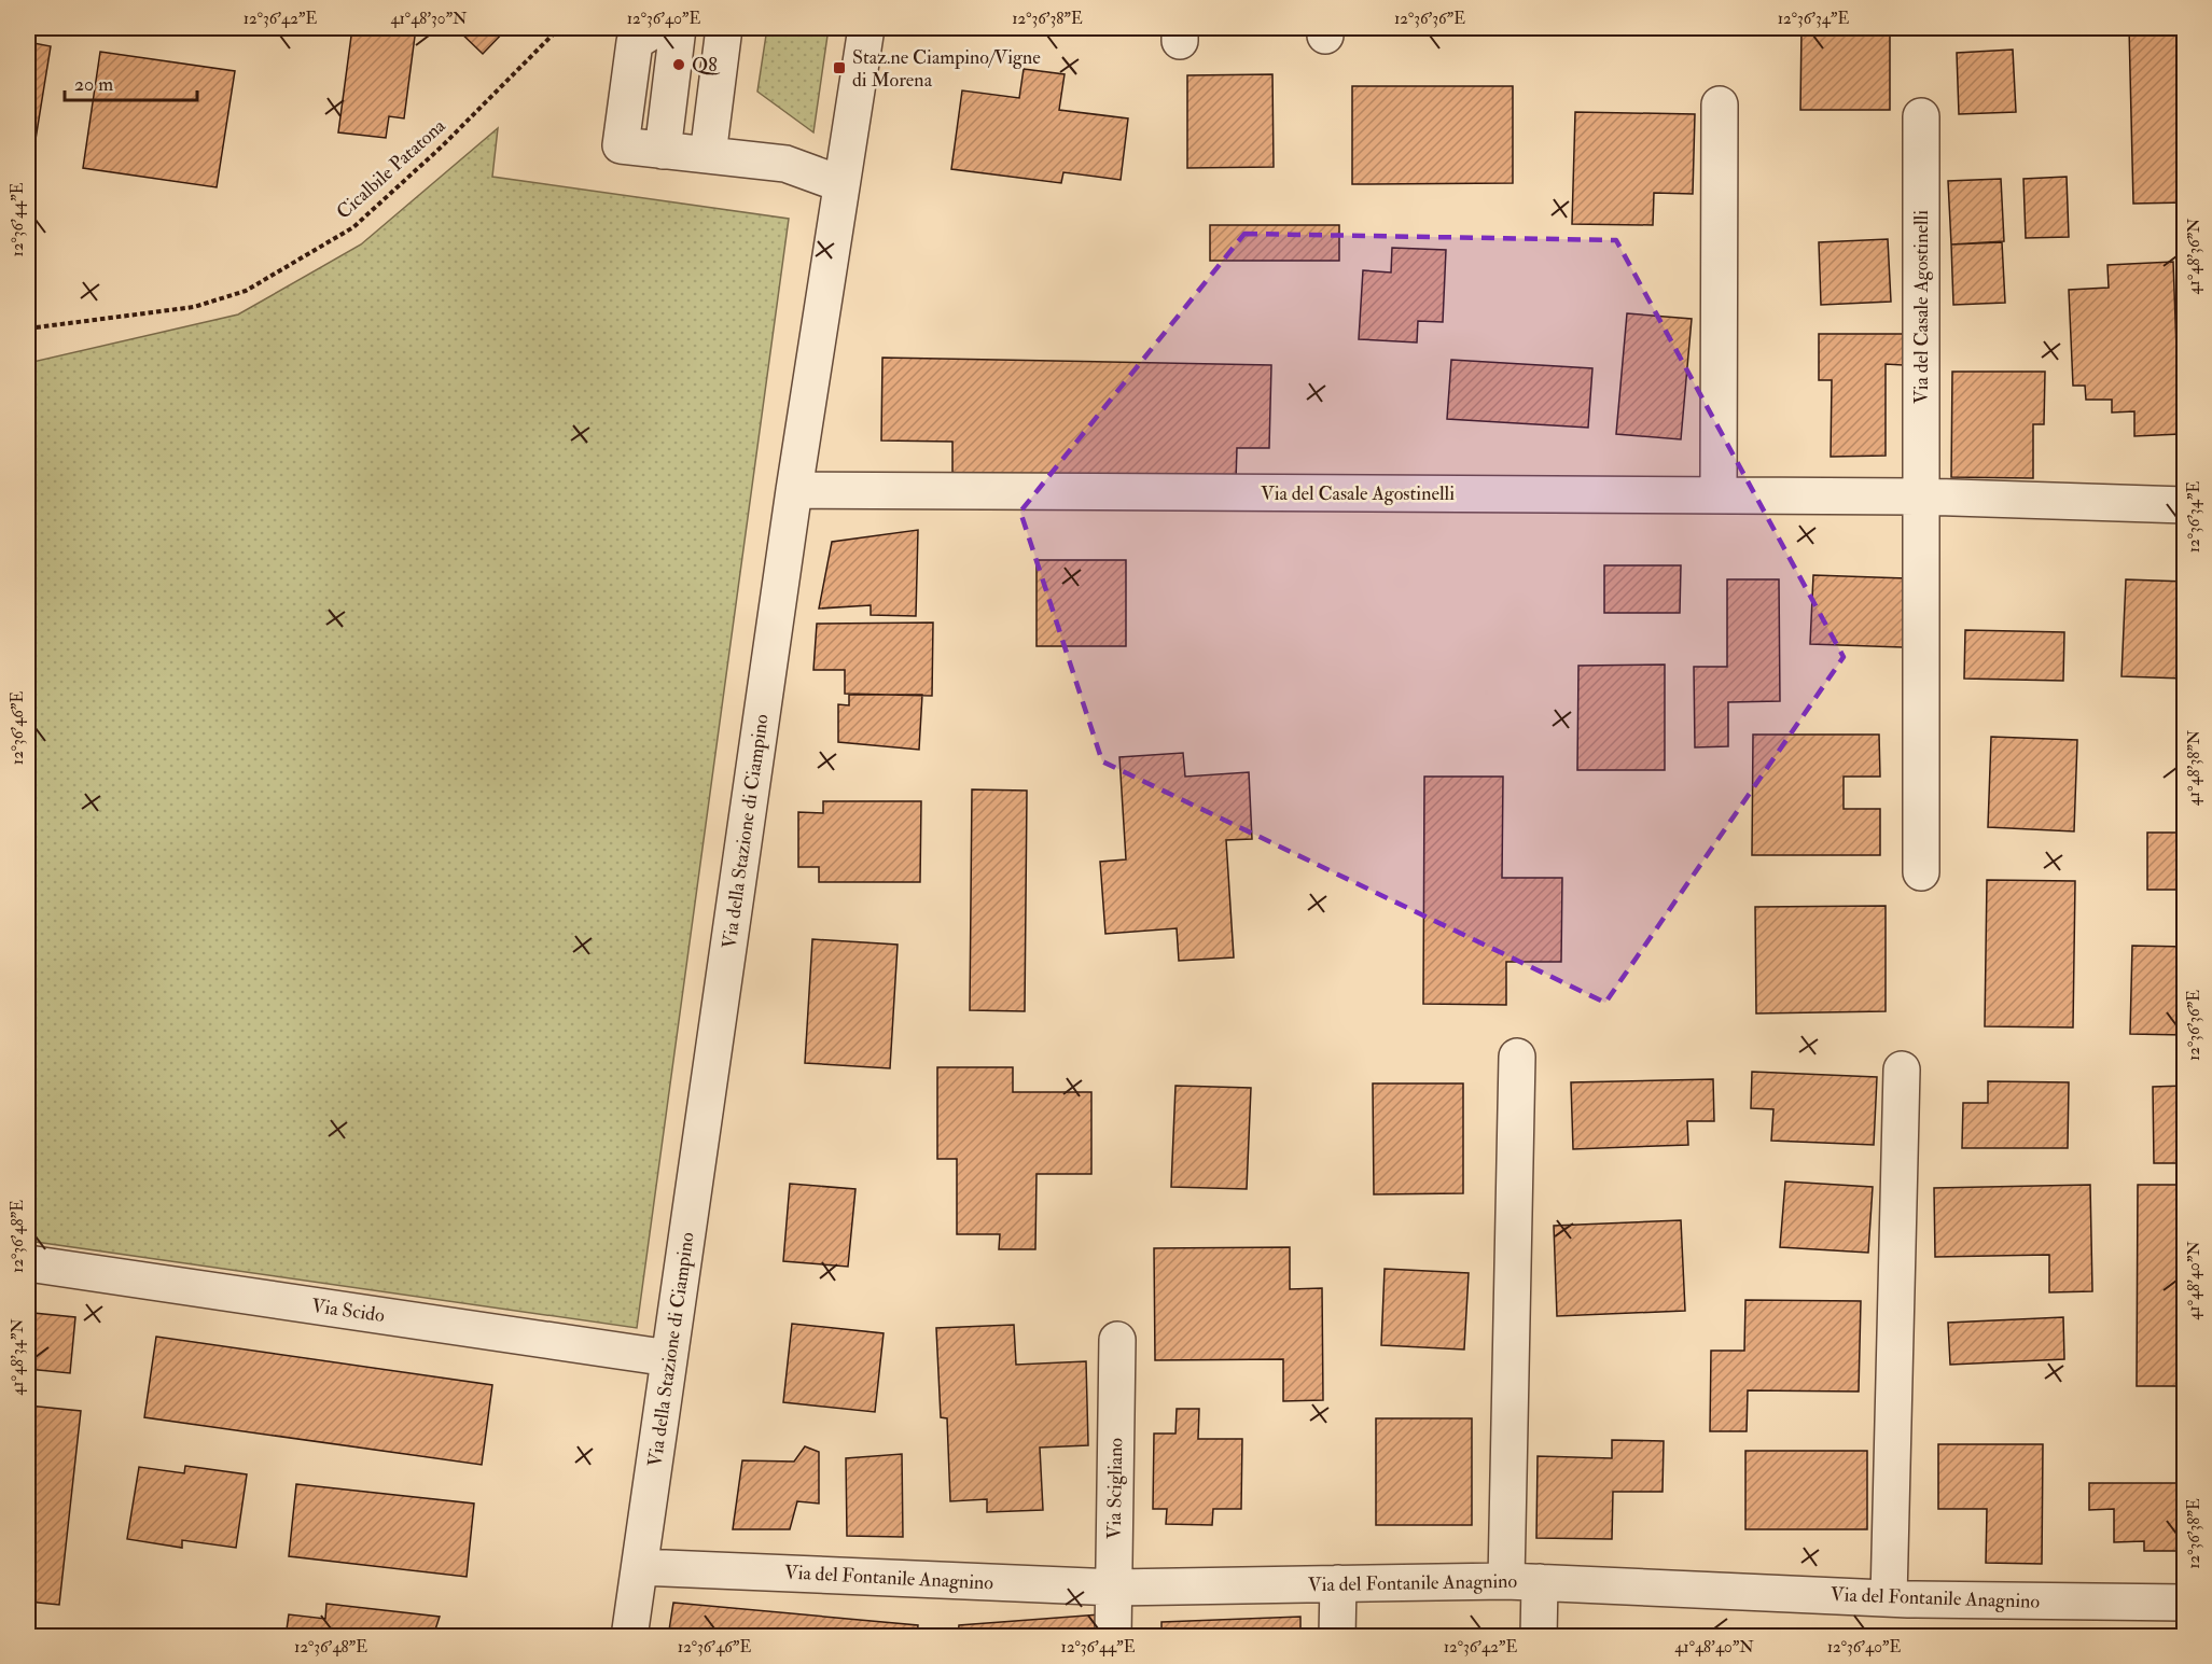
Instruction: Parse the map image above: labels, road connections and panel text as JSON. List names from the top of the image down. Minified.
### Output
{"streets":{"street":["Via del Casale Agostinelli","Via della Stazione di Ciampino","Via Scido","Via Scigliano","Via del Fontanile Anagnino"],"path":["Cicalbile Patatona"]},"crossings":[["Via del Casale Agostinelli","Via della Stazione di Ciampino"],["Via della Stazione di Ciampino","Via Scido"],["Via della Stazione di Ciampino","Via del Fontanile Anagnino"],["Via Scigliano","Via del Fontanile Anagnino"]],"places":{"other":["Q8"],"transit":["Staz.ne Ciampino/Vigne di Morena"]},"scale_bar":"20 m","coordinates":["12°36'42\"E","41°48'30\"N","12°36'40\"E","12°36'38\"E","12°36'36\"E","12°36'34\"E","12°36'44\"E","41°48'36\"N","12°36'46\"E","41°48'38\"N","12°36'48\"E","41°48'40\"N","41°48'34\"N"]}
